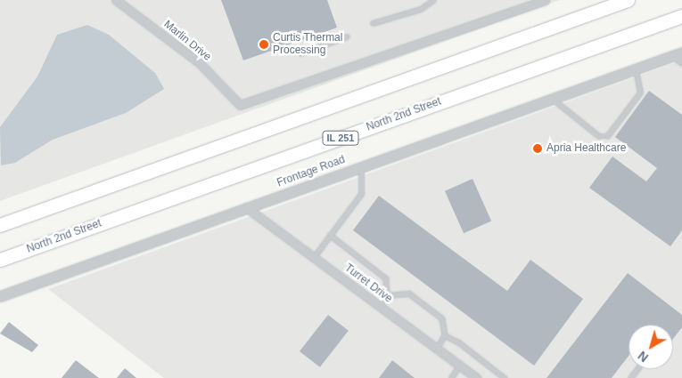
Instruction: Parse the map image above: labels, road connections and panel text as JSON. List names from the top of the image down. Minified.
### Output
{"streets":{"main road":["North 2nd Street","IL 251"],"street":["Marlin Drive","Frontage Road","Turret Drive"]},"crossings":[["Frontage Road","Turret Drive"]],"places":["Curtis Thermal Processing","Apria Healthcare"],"north":"bottom left"}
